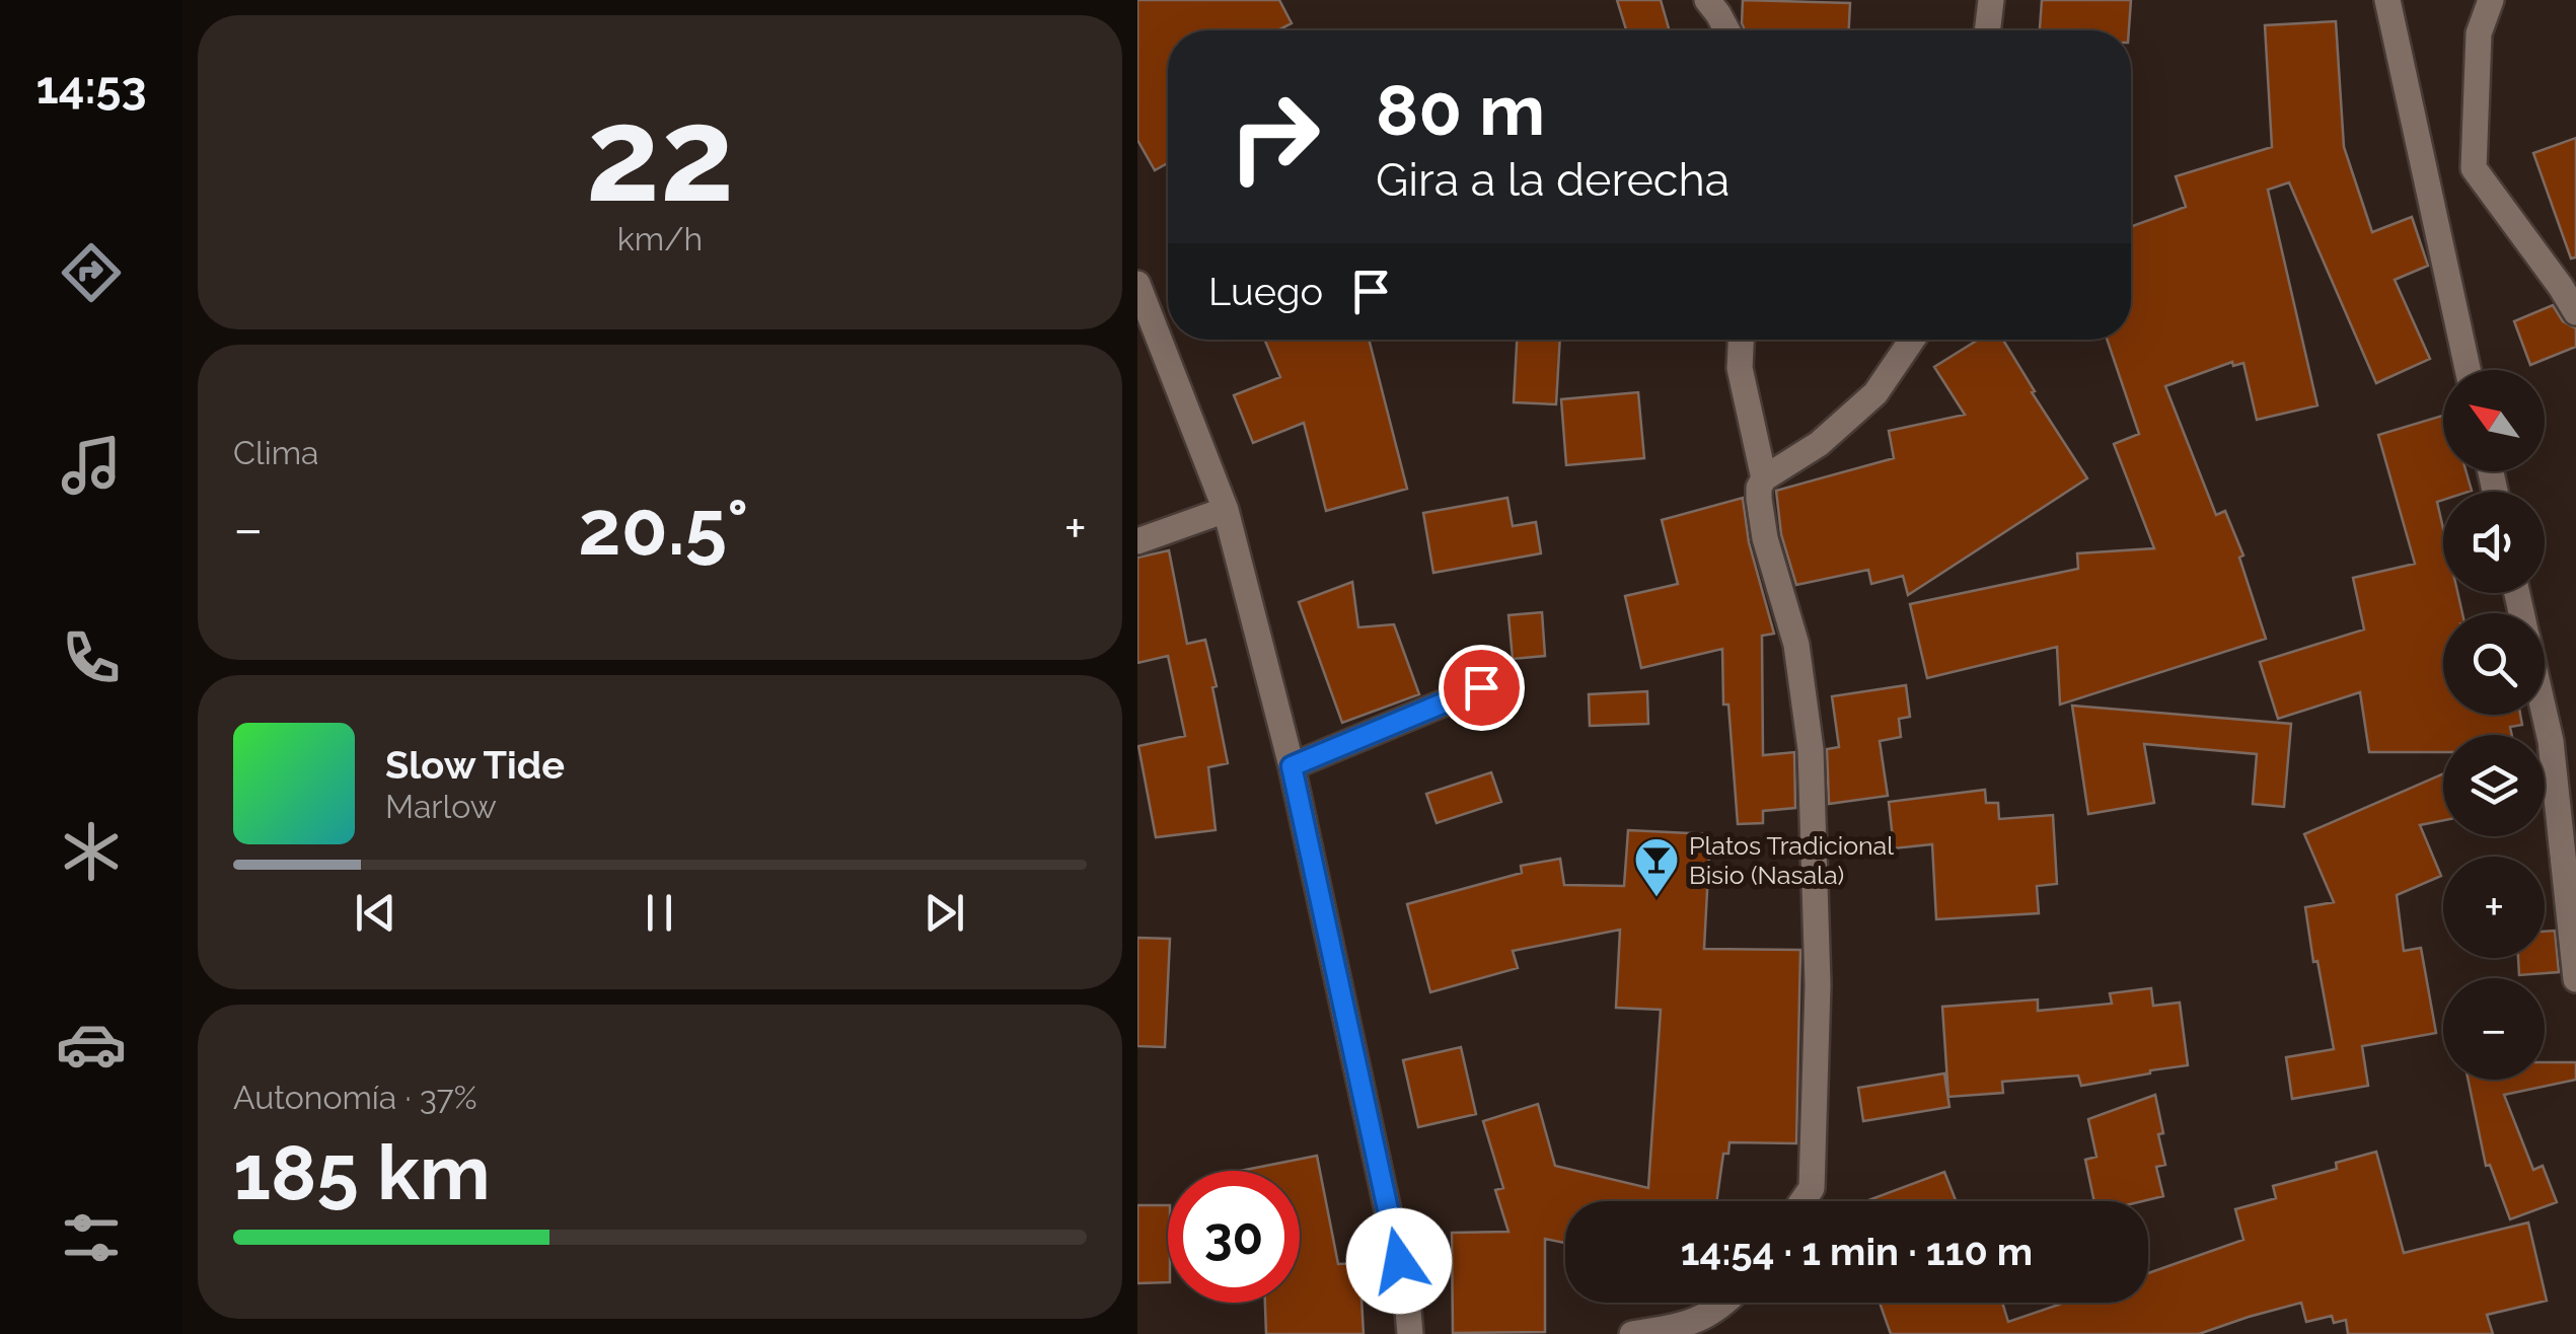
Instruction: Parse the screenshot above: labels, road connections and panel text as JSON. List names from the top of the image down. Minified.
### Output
{"places":{"bar":["Platos Tradicional Bisio (Nasala)"]},"north":"top left","page":{"tabs":"14:53","tile":[["22","km/h"],"Clima",["Autonomía · 37%","185 km"]],"turn":["80 m","Gira a la derecha"],"then":"Luego","map_buttons":["+","−"],"heat":["−","20.5°","+"],"song":["Slow Tide","Marlow"],"limit":"30","trip":"14:54 · 1 min · 110 m"}}
